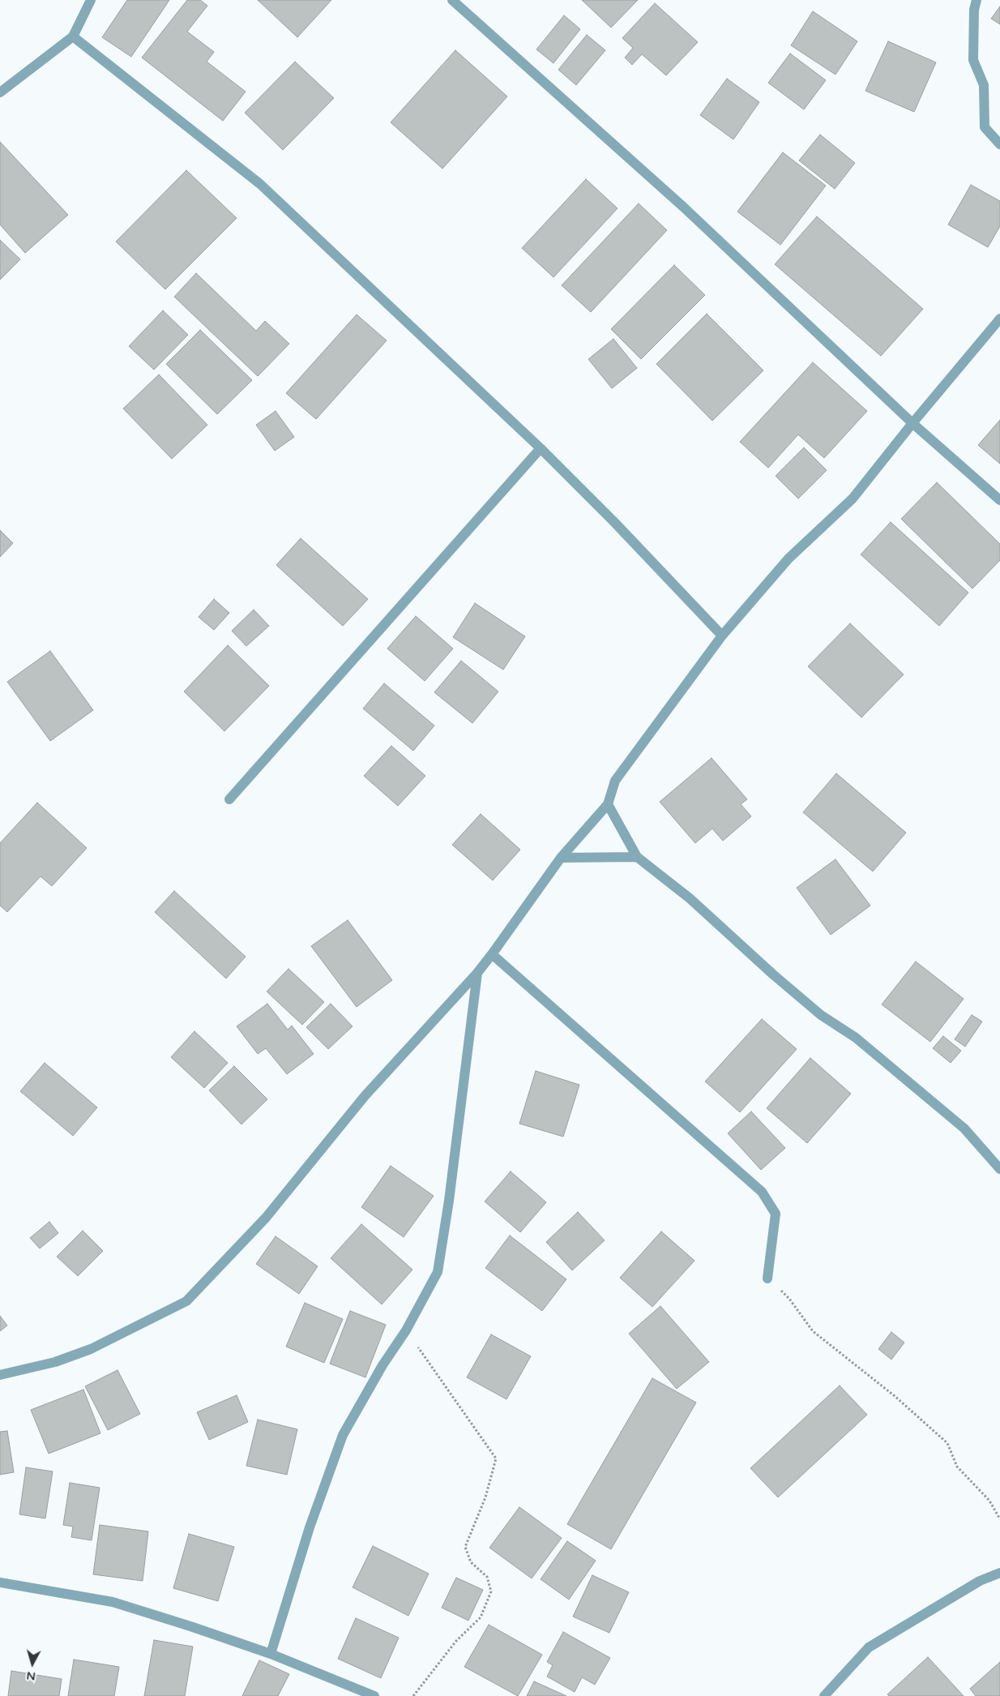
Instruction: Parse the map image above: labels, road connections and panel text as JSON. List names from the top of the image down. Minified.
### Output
{"north":"bottom"}
